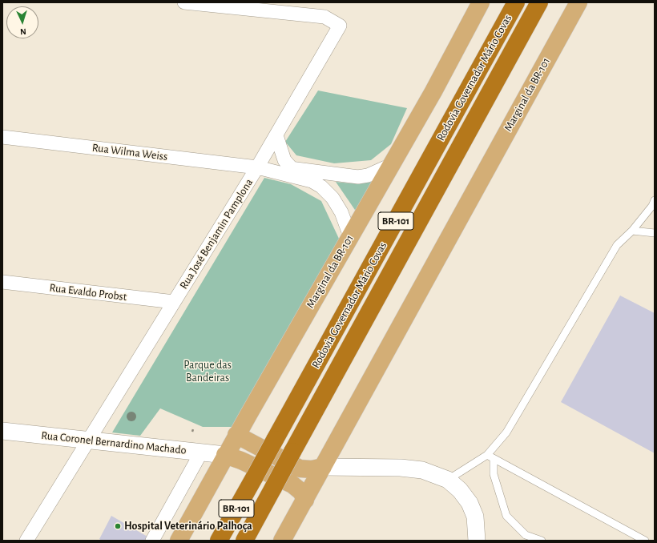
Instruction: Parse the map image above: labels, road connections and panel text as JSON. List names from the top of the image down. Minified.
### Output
{"streets":{"highway":["Rodovia Governador Mário Covas","BR-101"],"main road":["Marginal da BR-101"],"street":["Rua Wilma Weiss","Rua José Benjamin Pamplona","Rua Evaldo Probst","Rua Coronel Bernardino Machado"]},"crossings":[["Marginal da BR-101","Rua Coronel Bernardino Machado"],["Rua Wilma Weiss","Rua José Benjamin Pamplona"],["Rua José Benjamin Pamplona","Rua Evaldo Probst"],["Rua José Benjamin Pamplona","Rua Coronel Bernardino Machado"]],"parks":["Parque das Bandeiras"],"places":["Hospital Veterinário Palhoça"],"north":"bottom"}
